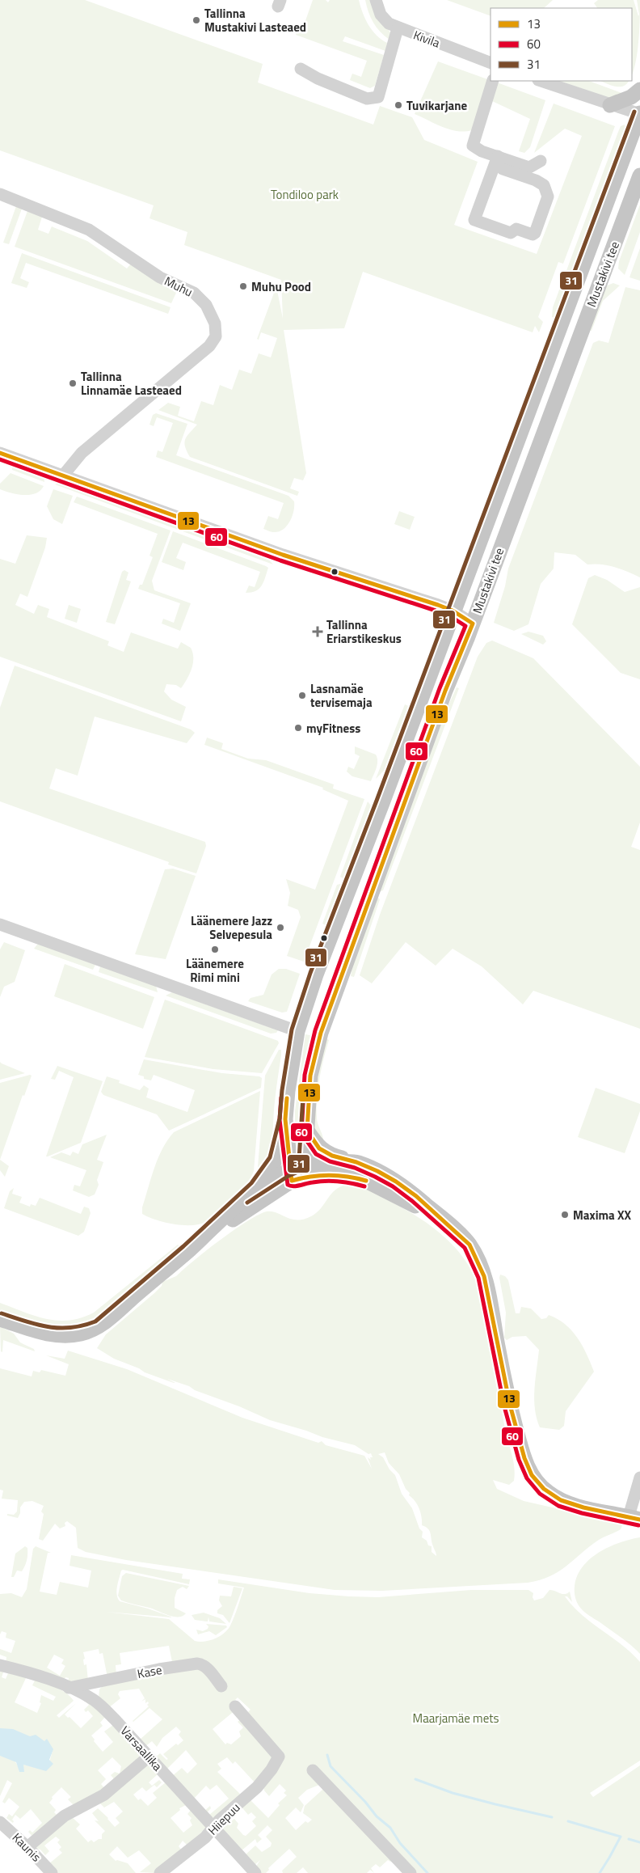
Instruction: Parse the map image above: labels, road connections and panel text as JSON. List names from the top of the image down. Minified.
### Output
{"streets":{"main road":["Mustakivi tee"],"street":["Kivila","Muhu","Kase","Varsaallika","Hiiepuu","Kaunis"]},"crossings":[["Kase","Varsaallika"],["Varsaallika","Hiiepuu"]],"parks":["Tondiloo park","Maarjamäe mets"],"places":{"other":["Tallinna Mustakivi Lasteaed","Tuvikarjane","Muhu Pood","Tallinna Linnamäe Lasteaed","Lasnamäe tervisemaja","myFitness","Läänemere Jazz Selvepesula","Läänemere Rimi mini","Maxima XX"],"health":["Tallinna Eriarstikeskus"]},"lines":["transit line 31","transit line 13","transit line 60"],"legend":["13","60","31"]}
